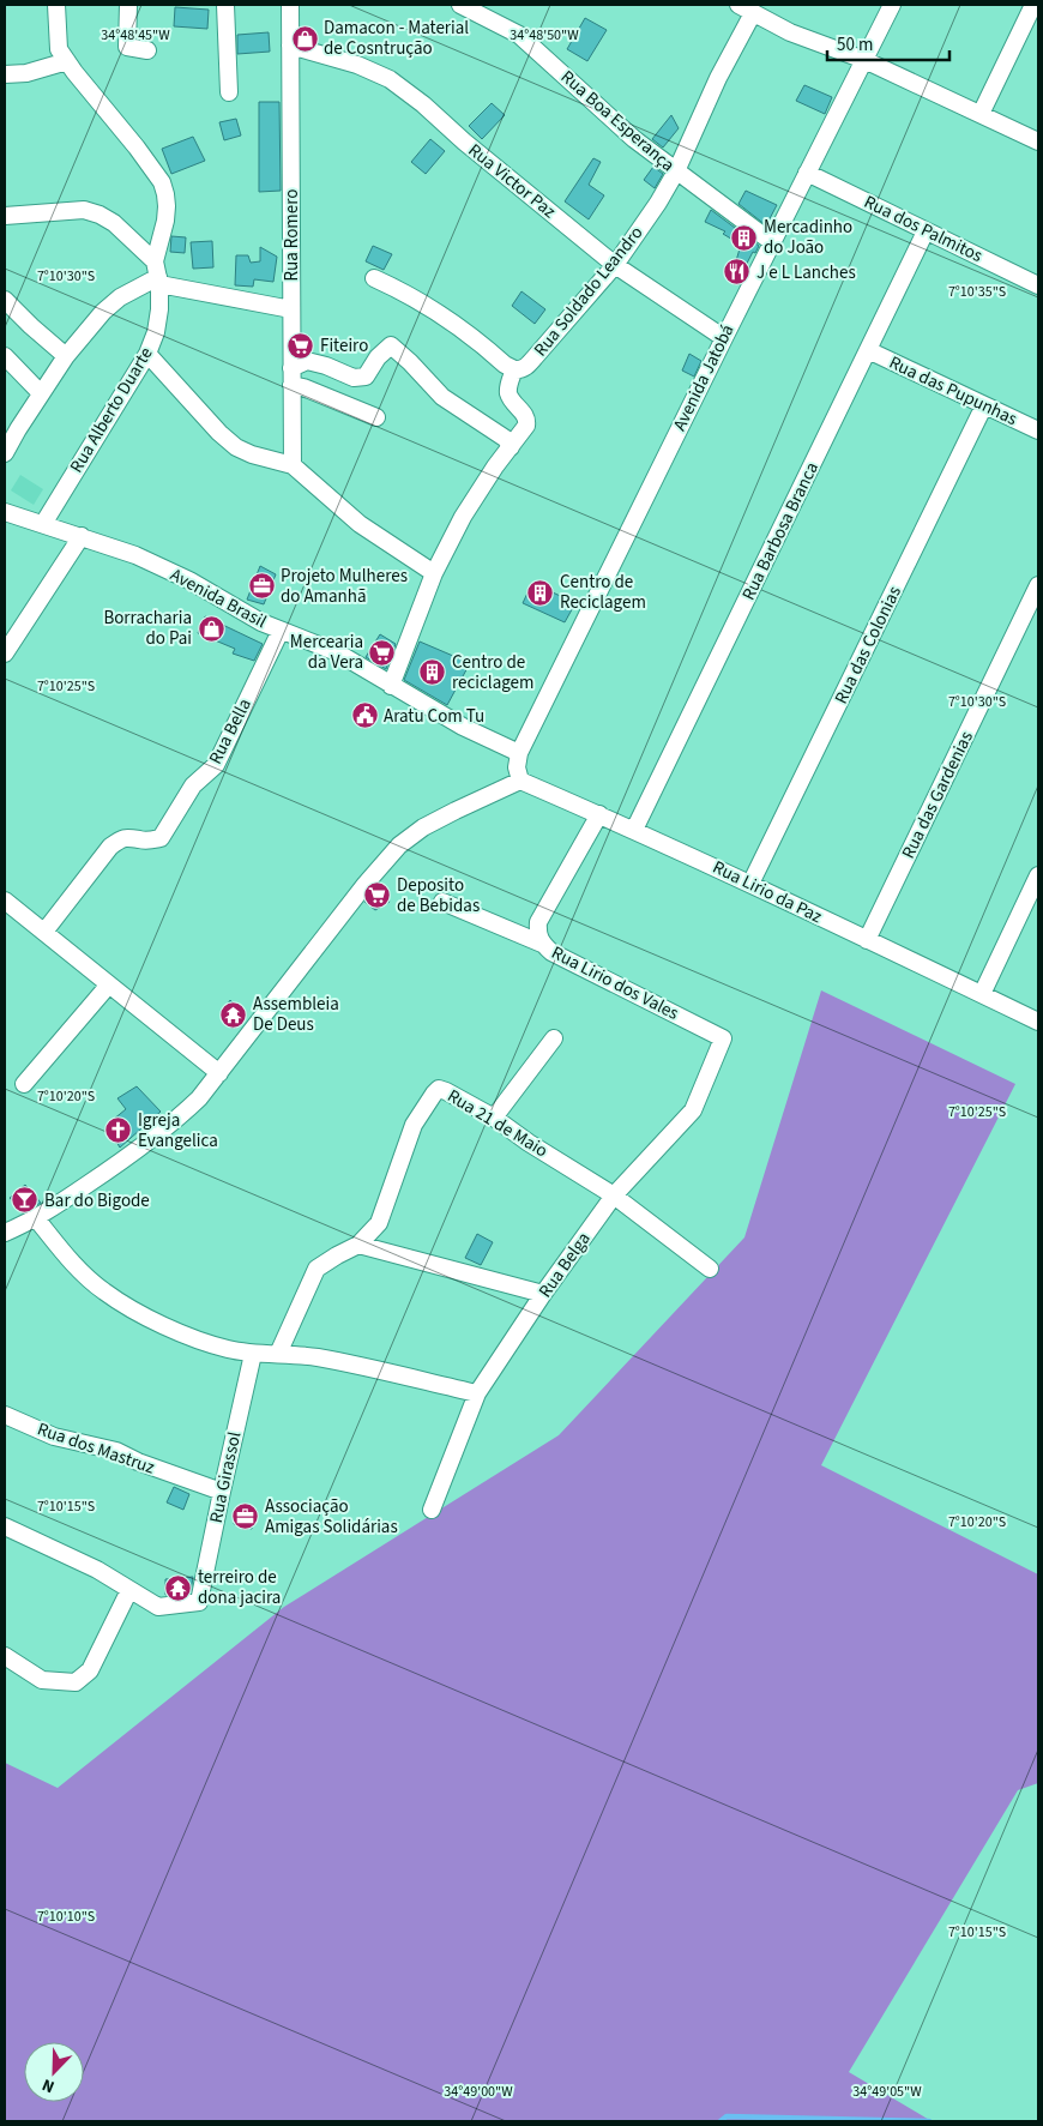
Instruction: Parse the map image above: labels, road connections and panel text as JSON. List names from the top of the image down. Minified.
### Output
{"streets":{"street":["Rua Boa Esperança","Rua Victor Paz","Rua dos Palmitos","Rua Romero","Rua Soldado Leandro","Avenida Jatobá","Rua das Pupunhas","Rua Alberto Duarte","Rua Barbosa Branca","Avenida Brasil","Rua das Colonias","Rua Bella","Rua das Gardenias","Rua Lirio da Paz","Rua Lirio dos Vales","Rua 21 de Maio","Rua Belga","Rua dos Mastruz","Rua Girassol"]},"crossings":[["Rua Boa Esperança","Rua Soldado Leandro"],["Rua Boa Esperança","Avenida Jatobá"],["Rua Victor Paz","Rua Romero"],["Rua Victor Paz","Rua Soldado Leandro"],["Rua Victor Paz","Avenida Jatobá"],["Rua dos Palmitos","Avenida Jatobá"],["Rua dos Palmitos","Rua Barbosa Branca"],["Rua Soldado Leandro","Avenida Brasil"],["Avenida Jatobá","Avenida Brasil"],["Rua das Pupunhas","Rua Barbosa Branca"],["Rua das Pupunhas","Rua das Colonias"],["Rua Alberto Duarte","Avenida Brasil"],["Rua Barbosa Branca","Rua Lirio da Paz"],["Avenida Brasil","Rua Bella"],["Rua das Colonias","Rua Lirio da Paz"],["Rua das Gardenias","Rua Lirio da Paz"],["Rua Lirio da Paz","Rua Lirio dos Vales"],["Rua Lirio dos Vales","Rua Belga"],["Rua 21 de Maio","Rua Belga"],["Rua dos Mastruz","Rua Girassol"]],"places":{"shop":["Damacon - Material de Cosntrução","Borracharia do Pai"],"building":["Mercadinho do João","Centro de Reciclagem","Centro de reciclagem"],"restaurant":["J e L Lanches"],"supermarket":["Fiteiro","Mercearia da Vera","Deposito de Bebidas"],"office":["Projeto Mulheres do Amanhã","Associação Amigas Solidárias"],"public building":["Aratu Com Tu"],"temple":["Assembleia De Deus","terreiro de dona jacira"],"church":["Igreja Evangelica"],"bar":["Bar do Bigode"]},"scale_bar":"50 m","north":"bottom left","coordinates":["34°48'50\"W","34°48'45\"W","7°10'30\"S","7°10'35\"S","7°10'25\"S","7°10'20\"S","7°10'15\"S","7°10'10\"S","34°49'00\"W","34°49'05\"W"]}
